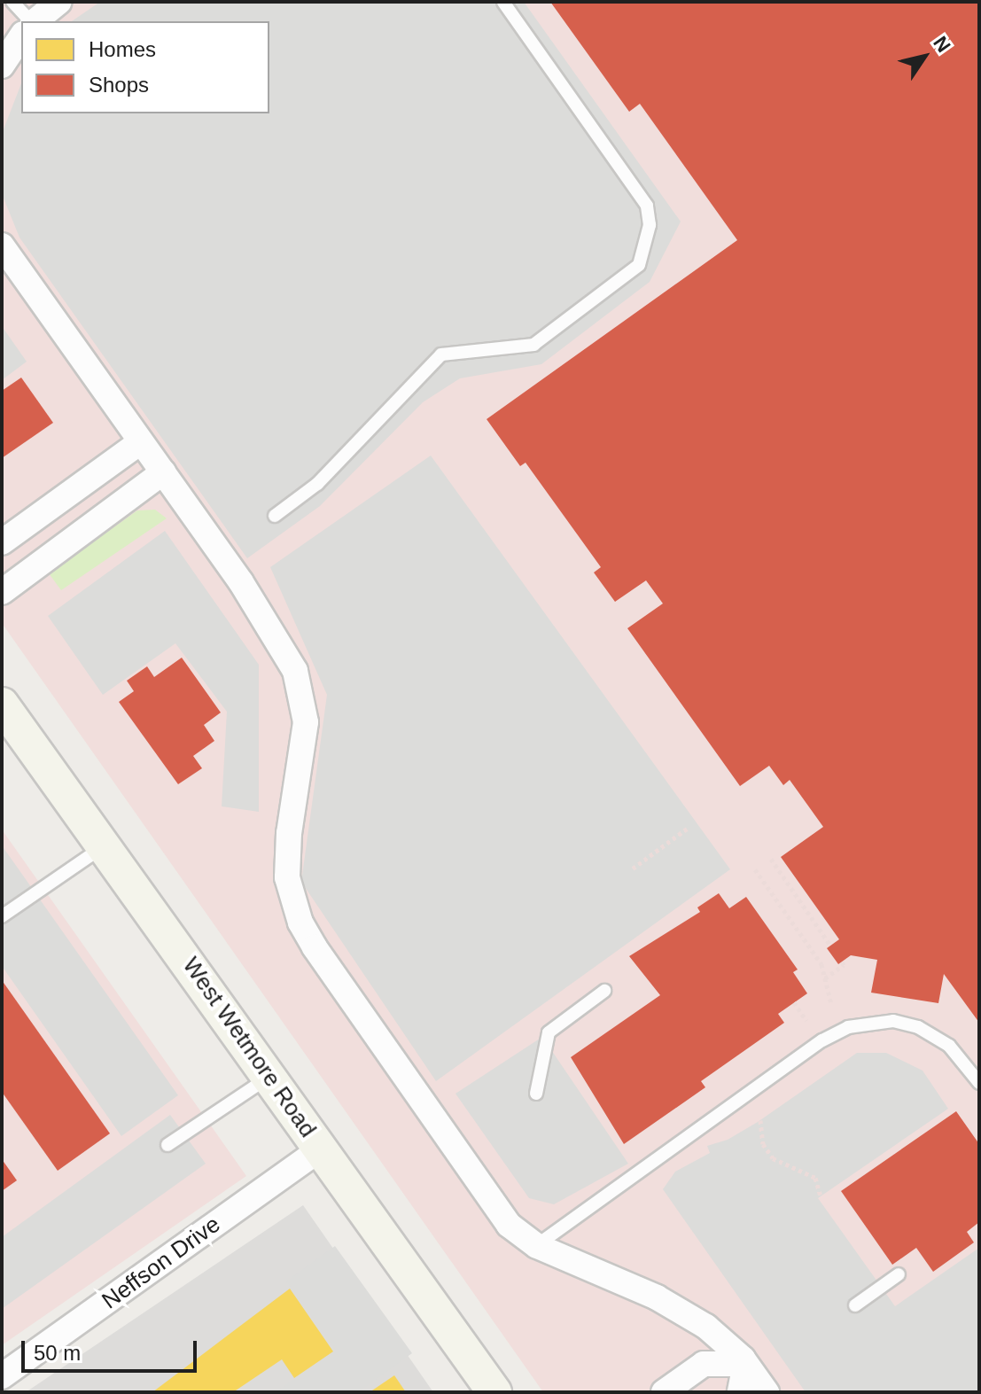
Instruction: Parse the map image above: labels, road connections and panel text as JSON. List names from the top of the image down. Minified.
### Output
{"streets":{"main road":["West Wetmore Road"],"street":["Neffson Drive"]},"crossings":[["West Wetmore Road","Neffson Drive"]],"legend":["Homes","Shops"],"scale_bar":"50 m","north":"top right"}
